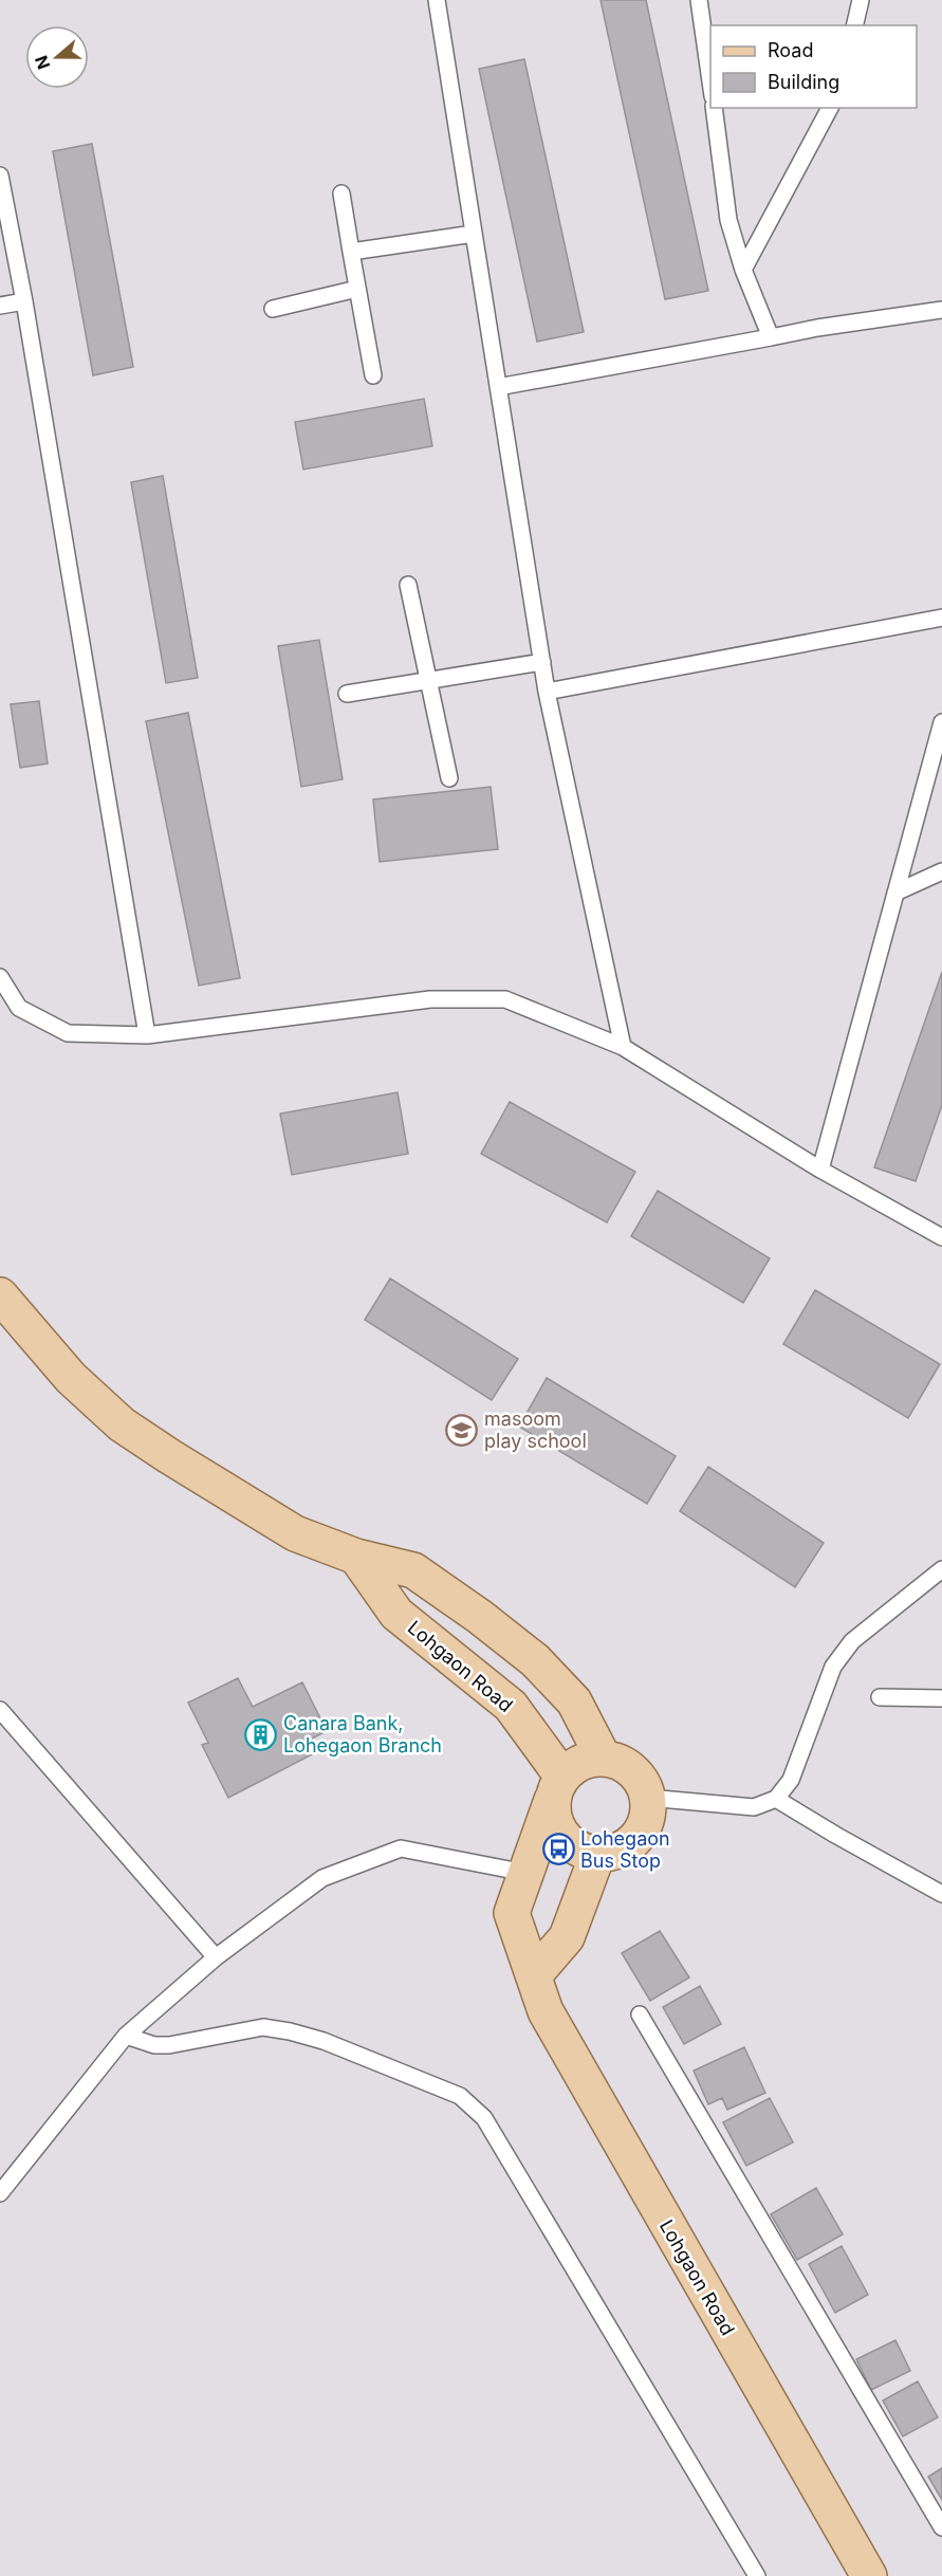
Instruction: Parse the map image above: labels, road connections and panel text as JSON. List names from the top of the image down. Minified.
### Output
{"streets":{"main road":["Lohgaon Road"]},"places":{"school or university":["masoom play school"],"building":["Canara Bank, Lohegaon Branch"],"bus stop":["Lohegaon Bus Stop"]},"legend":["Road","Building"],"north":"left"}
